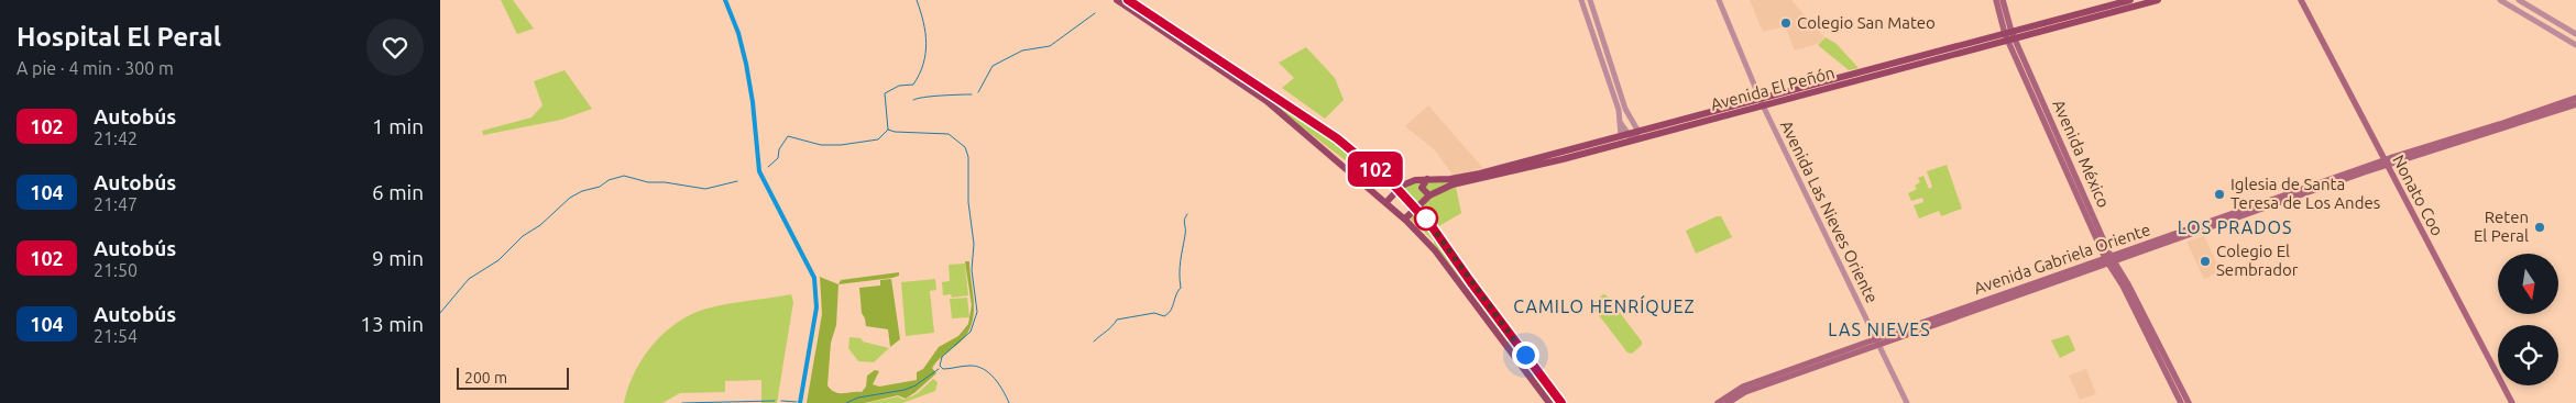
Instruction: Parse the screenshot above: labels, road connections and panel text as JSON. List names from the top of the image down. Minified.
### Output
{"streets":{"main road":["Avenida El Peñón","Avenida México","Nonato Coo","Avenida Gabriela Oriente"],"street":["Avenida Las Nieves Oriente"]},"crossings":[["Avenida El Peñón","Avenida México"],["Avenida El Peñón","Avenida Las Nieves Oriente"],["Avenida México","Avenida Gabriela Oriente"],["Nonato Coo","Avenida Gabriela Oriente"],["Avenida Las Nieves Oriente","Avenida Gabriela Oriente"]],"districts":["LOS PRADOS","CAMILO HENRÍQUEZ","LAS NIEVES"],"places":["Colegio San Mateo","Iglesia de Santa Teresa de Los Andes","Reten El Peral","Colegio El Sembrador"],"lines":["bus line 102"],"scale_bar":"200 m","north":"bottom","page":{"heading":["Hospital El Peral","A pie · 4 min · 300 m"],"on_map":"102","list":[{"mark":"102","name":"Autobús","note":"21:42","value":"1 min"},{"mark":"104","name":"Autobús","note":"21:47","value":"6 min"},{"mark":"102","name":"Autobús","note":"21:50","value":"9 min"},{"mark":"104","name":"Autobús","note":"21:54","value":"13 min"}],"scale":"200 m"}}
